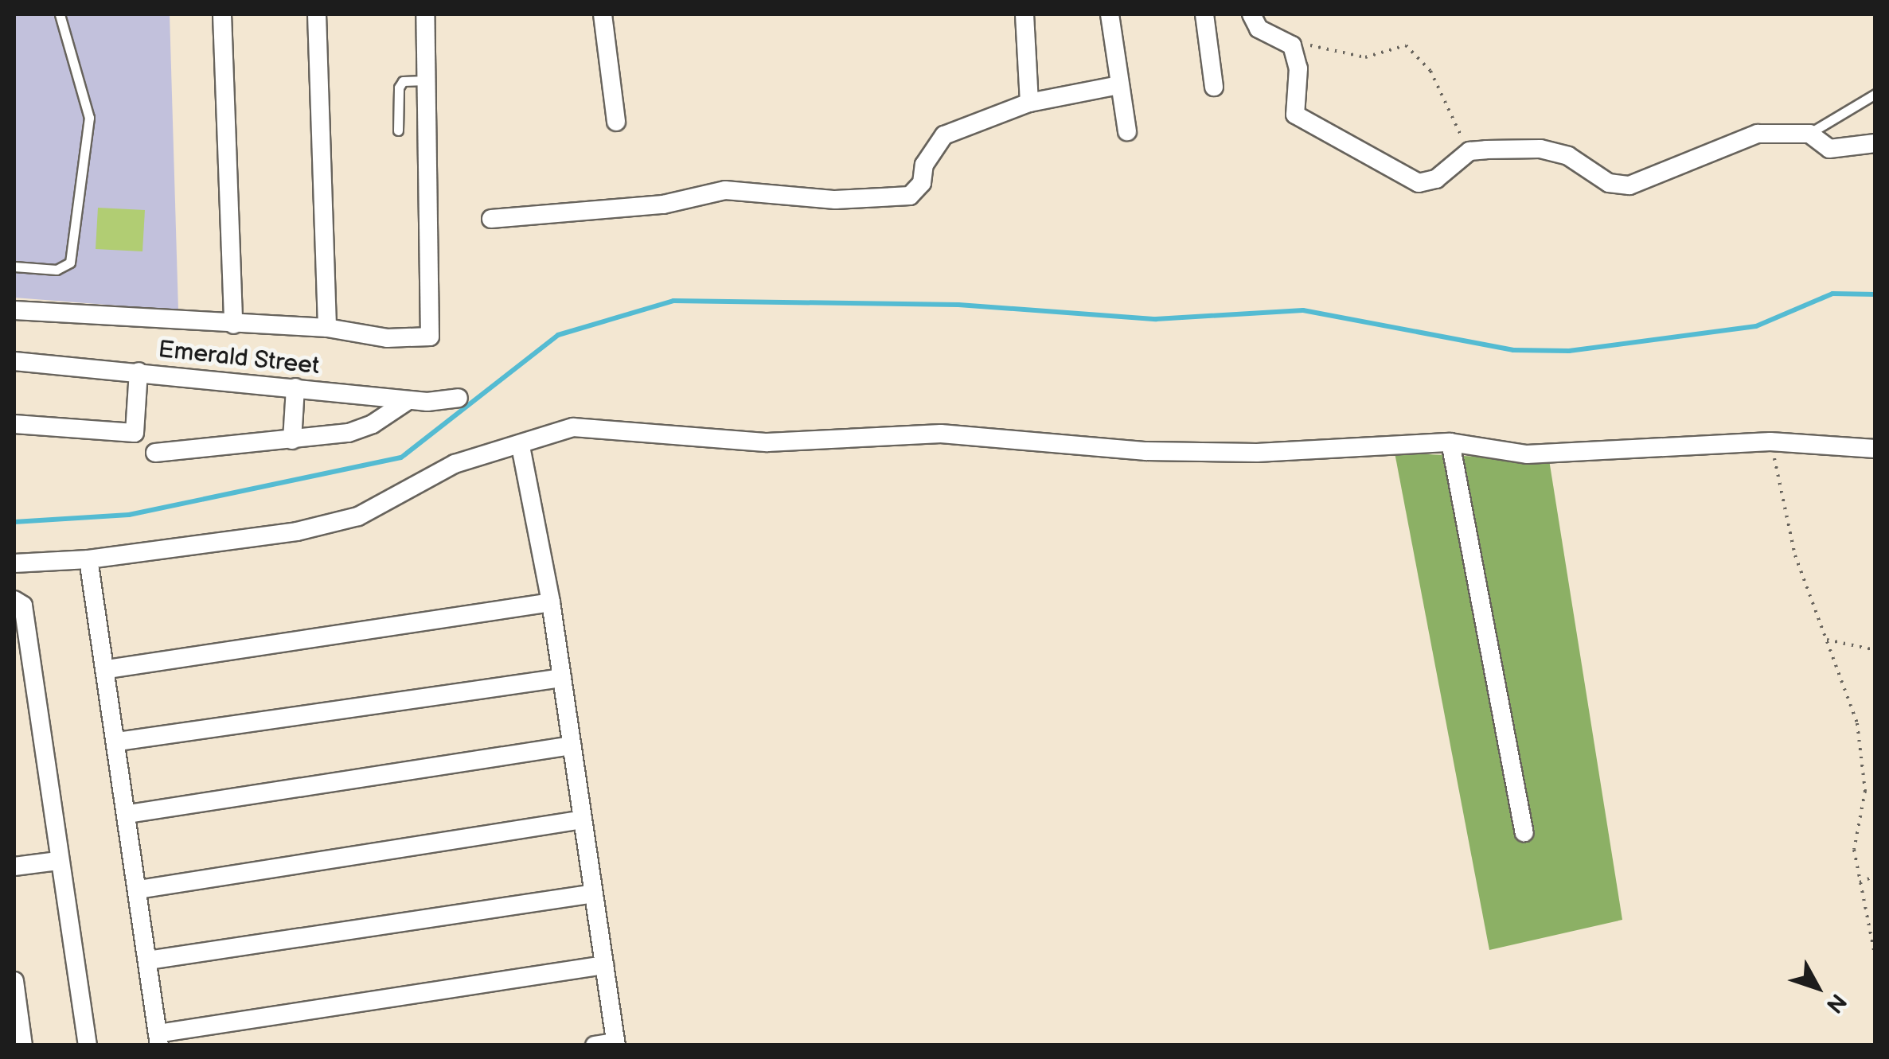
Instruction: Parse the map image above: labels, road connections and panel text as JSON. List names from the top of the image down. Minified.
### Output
{"streets":{"street":["Emerald Street"]},"north":"bottom right"}
